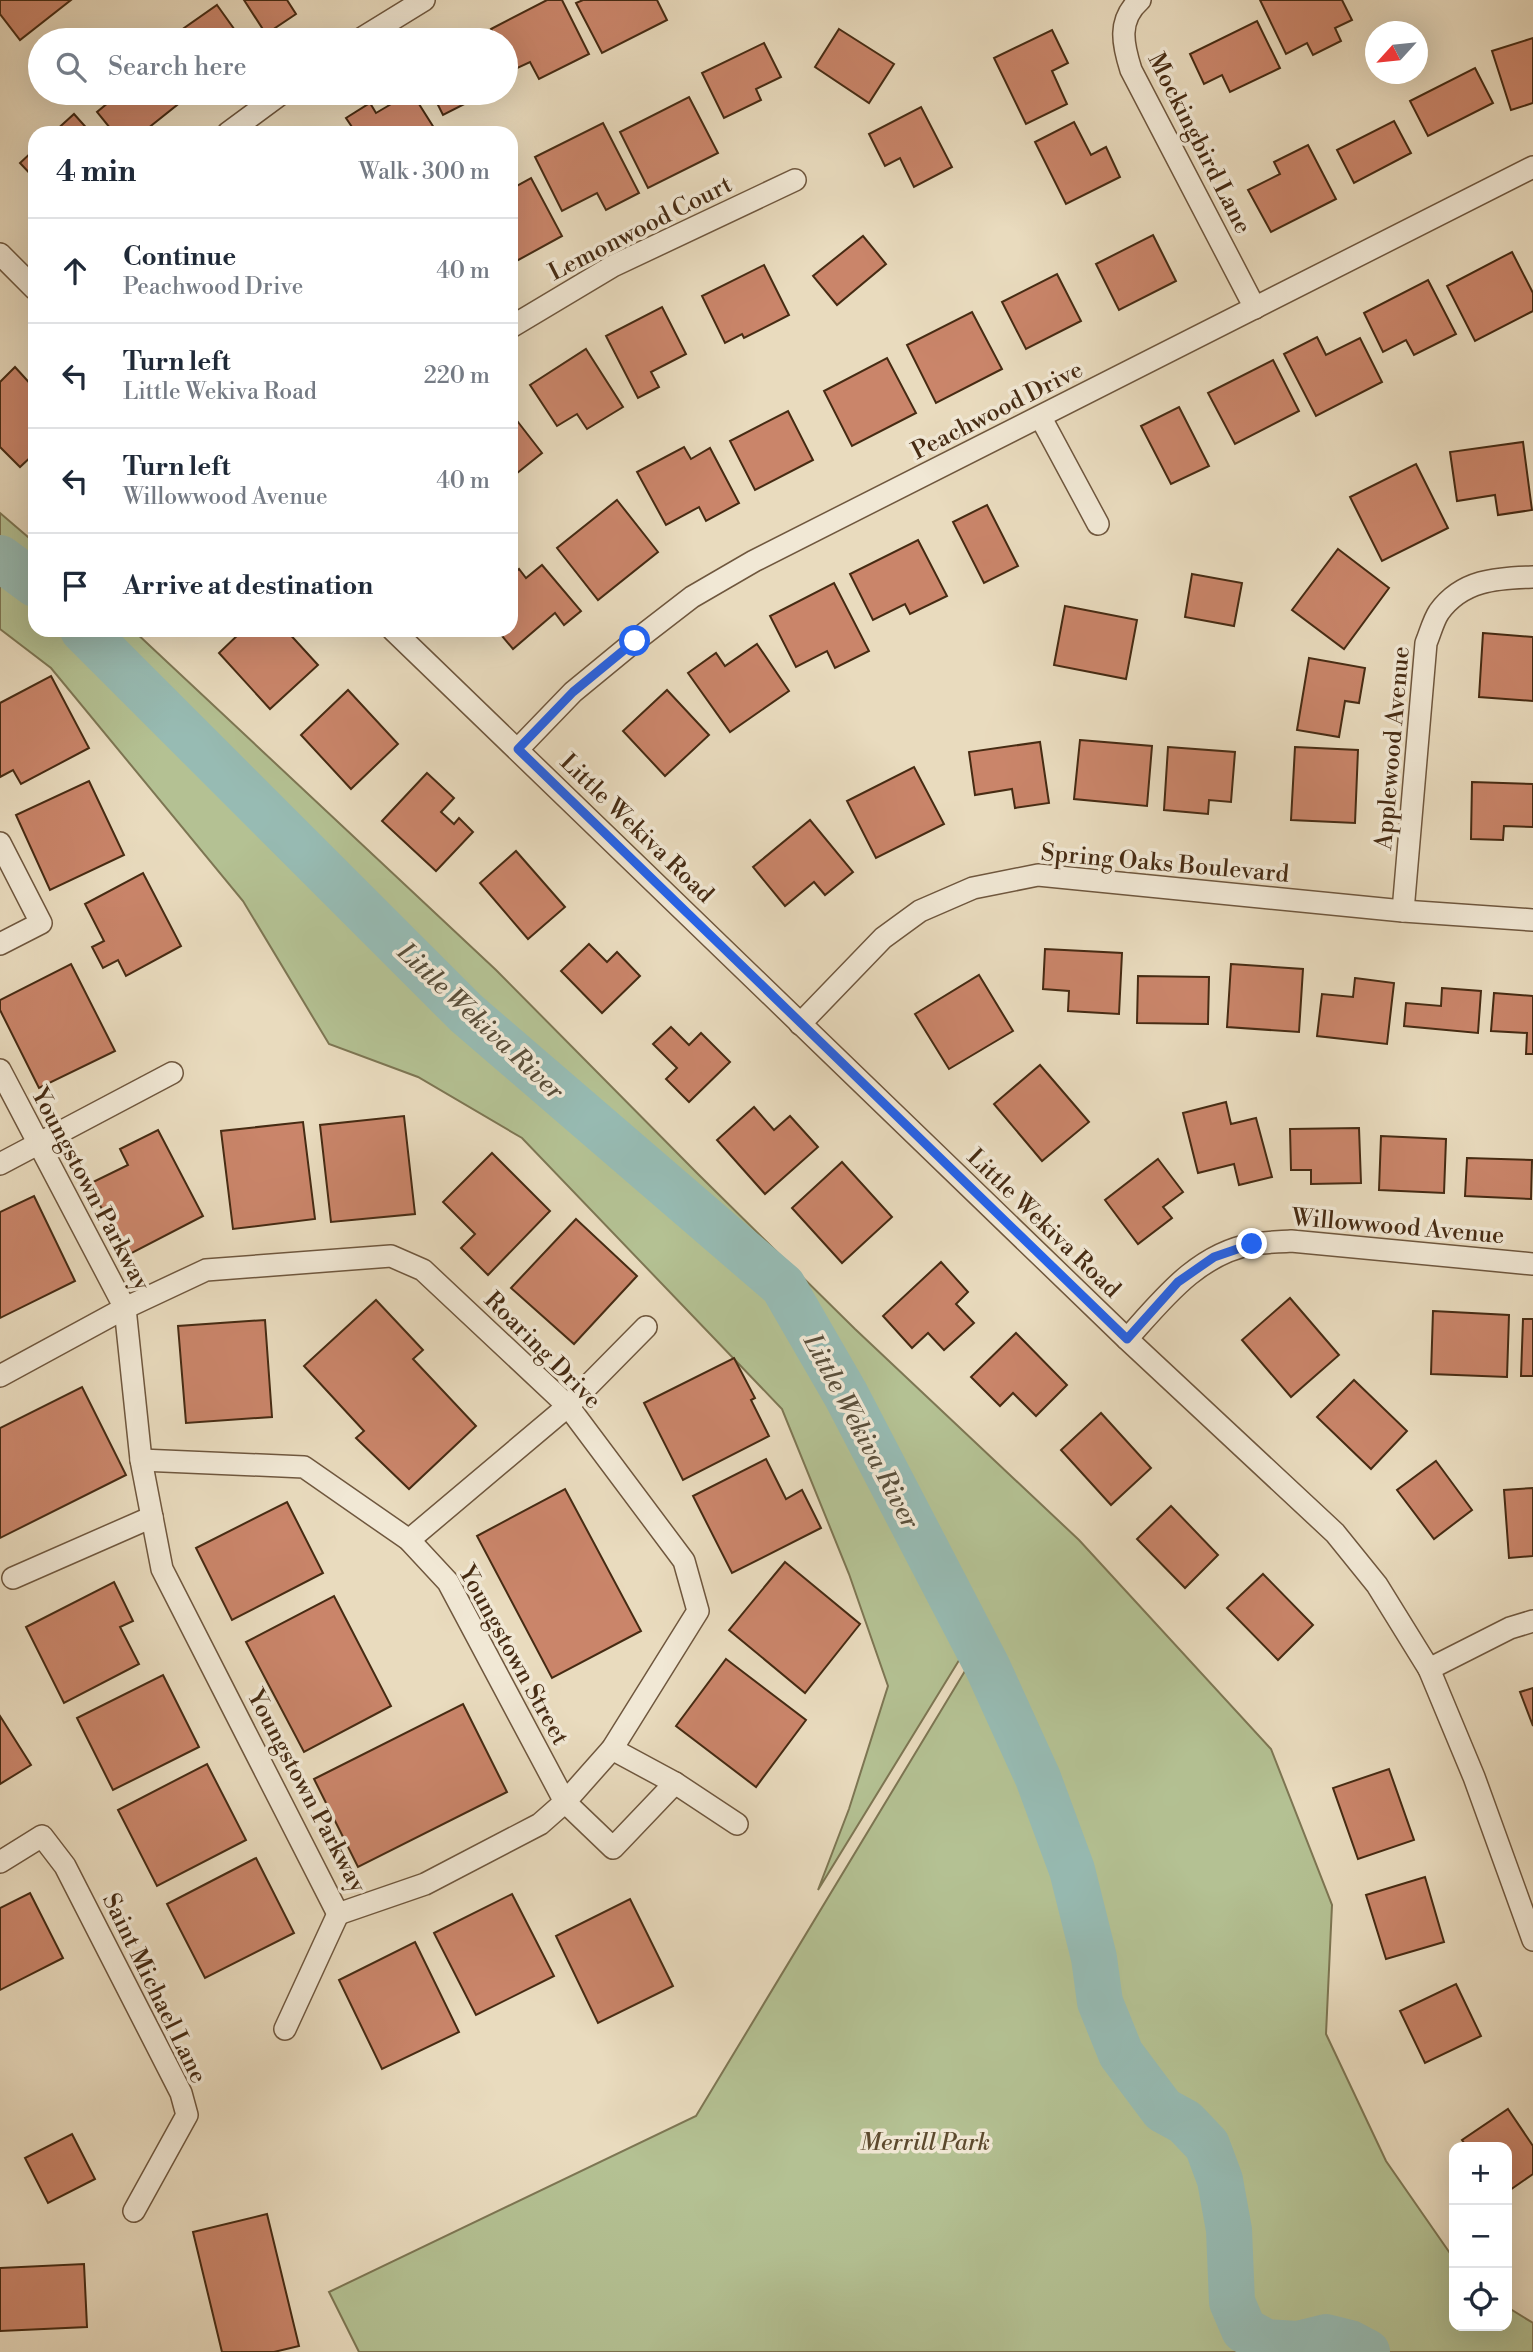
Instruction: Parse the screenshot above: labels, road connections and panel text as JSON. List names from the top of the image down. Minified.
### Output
{"streets":{"street":["Mockingbird Lane","Lemonwood Court","Peachwood Drive","Applewood Avenue","Little Wekiva Road","Spring Oaks Boulevard","Youngstown Parkway","Willowwood Avenue","Roaring Drive","Youngstown Street","Saint Michael Lane"]},"crossings":[["Mockingbird Lane","Peachwood Drive"],["Peachwood Drive","Little Wekiva Road"],["Applewood Avenue","Spring Oaks Boulevard"],["Little Wekiva Road","Spring Oaks Boulevard"],["Little Wekiva Road","Willowwood Avenue"],["Youngstown Parkway","Roaring Drive"],["Youngstown Parkway","Youngstown Street"],["Roaring Drive","Youngstown Street"]],"water":["Little Wekiva River"],"parks":["Merrill Park"],"north":"bottom left","page":{"search":"Search here","heading":["4 min","Walk · 300 m"],"list":[["Continue","Peachwood Drive","40 m"],["Turn left","Little Wekiva Road","220 m"],["Turn left","Willowwood Avenue","40 m"],"Arrive at destination"],"map_buttons":["+","−"]}}
